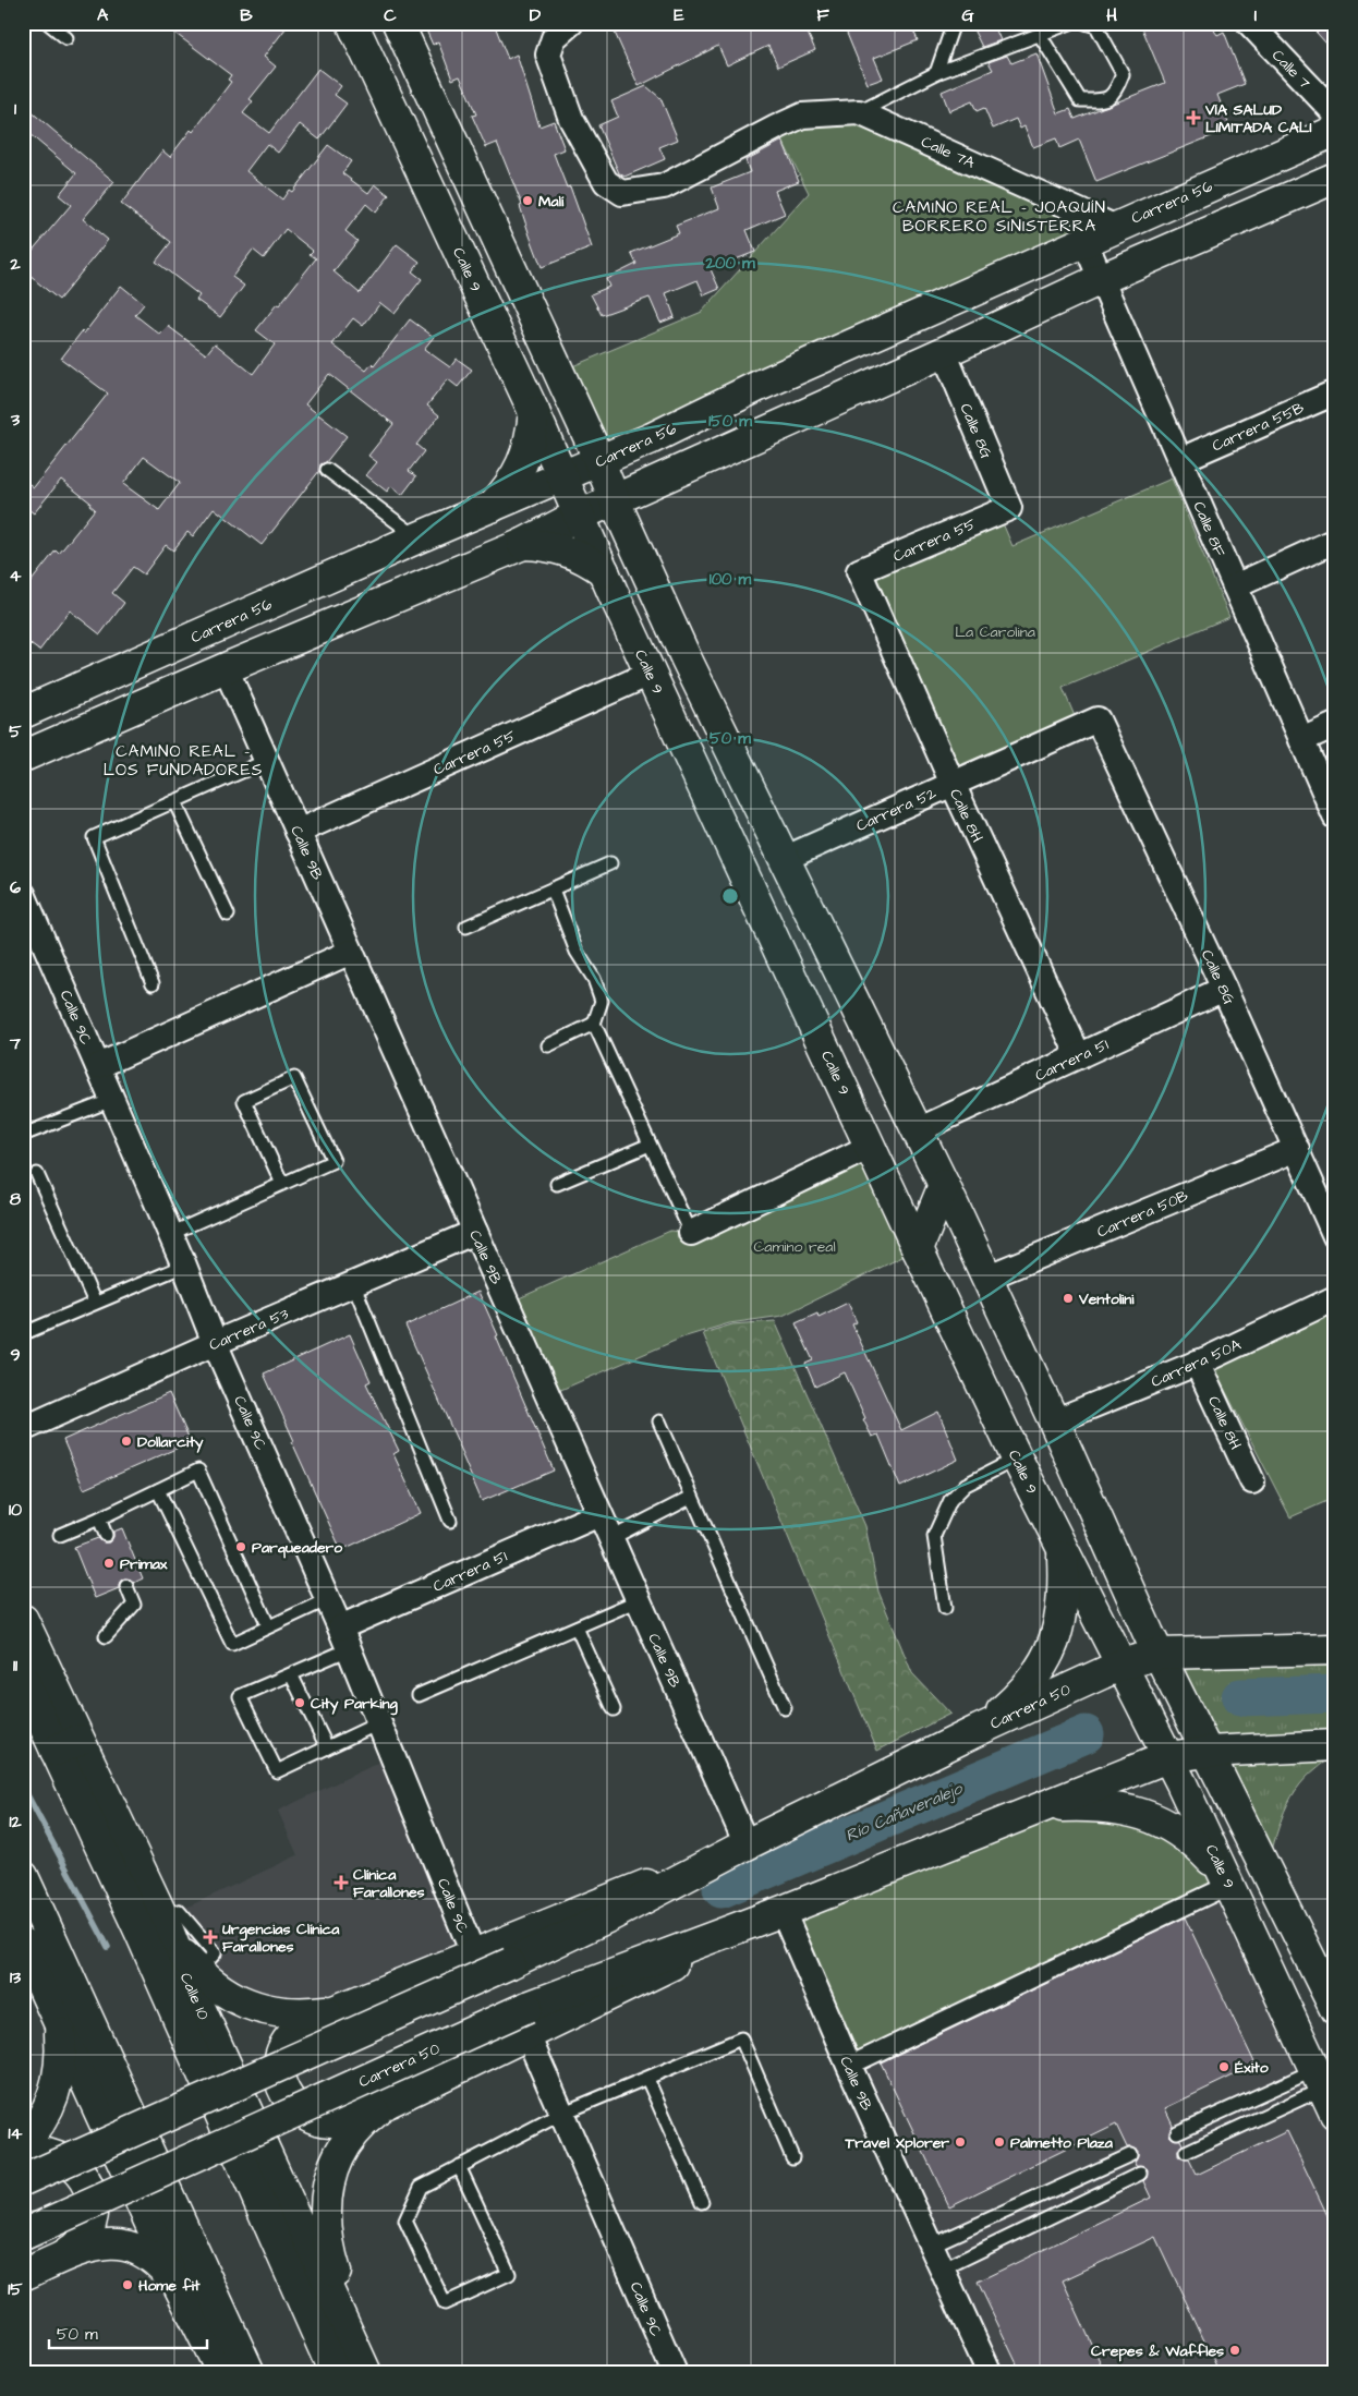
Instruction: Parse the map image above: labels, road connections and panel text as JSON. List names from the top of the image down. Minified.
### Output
{"streets":{"main road":["Carrera 56","Calle 9","Carrera 50","Calle 10"],"street":["Calle 7","Calle 7A","Carrera 55B","Calle 8G","Calle 8F","Carrera 55","Carrera 52","Calle 8H","Calle 9B","Calle 9C","Carrera 51","Carrera 50B","Carrera 53","Carrera 50A"]},"crossings":[["Calle 7A","Carrera 56"],["Carrera 56","Calle 9"],["Carrera 56","Calle 8F"],["Calle 9","Carrera 55"],["Calle 9","Carrera 50"],["Carrera 55B","Calle 8F"],["Calle 8G","Carrera 55"],["Calle 8G","Carrera 52"],["Calle 8G","Carrera 51"],["Calle 8G","Carrera 50B"],["Carrera 55","Calle 8H"],["Carrera 55","Calle 9B"],["Carrera 52","Calle 8H"],["Calle 8H","Carrera 51"],["Calle 8H","Carrera 50A"],["Calle 9B","Carrera 51"],["Calle 9B","Carrera 53"],["Calle 9B","Carrera 50"],["Calle 9C","Carrera 51"],["Calle 9C","Carrera 53"],["Calle 9C","Carrera 50"]],"districts":["CAMINO REAL - JOAQUÍN BORRERO SINISTERRA","CAMINO REAL - LOS FUNDADORES"],"water":["Río Cañaveralejo"],"parks":["La Carolina","Camino real"],"places":{"health":["VÍA SALUD LIMITADA CALI","Clínica Farallones","Urgencias Clínica Farallones"],"other":["Malí","Ventolini","Dollarcity","Parqueadero","Primax","City Parking","Éxito","Travel Xplorer","Palmetto Plaza","Home fit","Crepes & Waffles"]},"scale_bar":"50 m","grid":{"columns":["A","B","C","D","E","F","G","H","I"],"rows":["1","2","3","4","5","6","7","8","9","10","11","12","13","14","15"]},"rings":["200 m","150 m","100 m","50 m"]}
